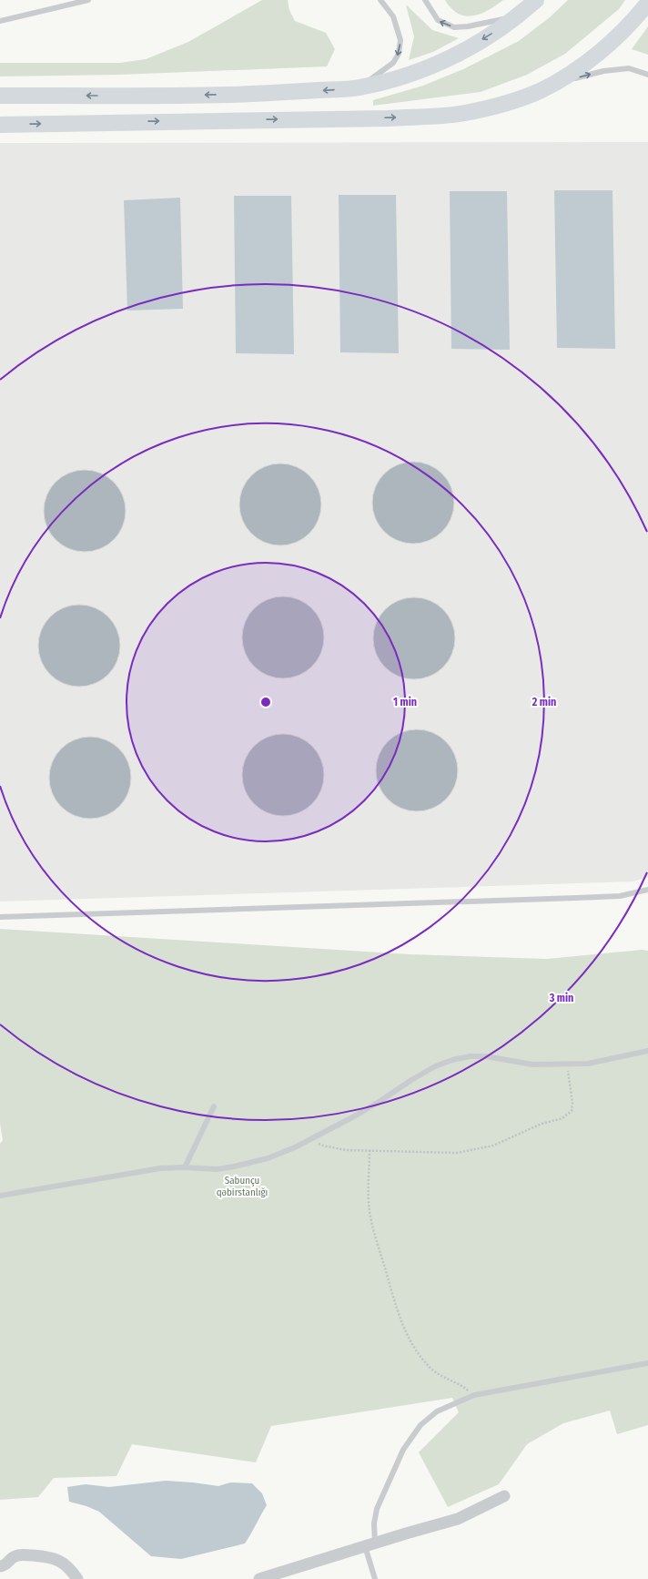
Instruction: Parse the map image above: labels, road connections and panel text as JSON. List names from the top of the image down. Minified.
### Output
{"parks":["Sabunçu qəbirstanlığı"],"rings":["1 min","2 min","3 min"]}
